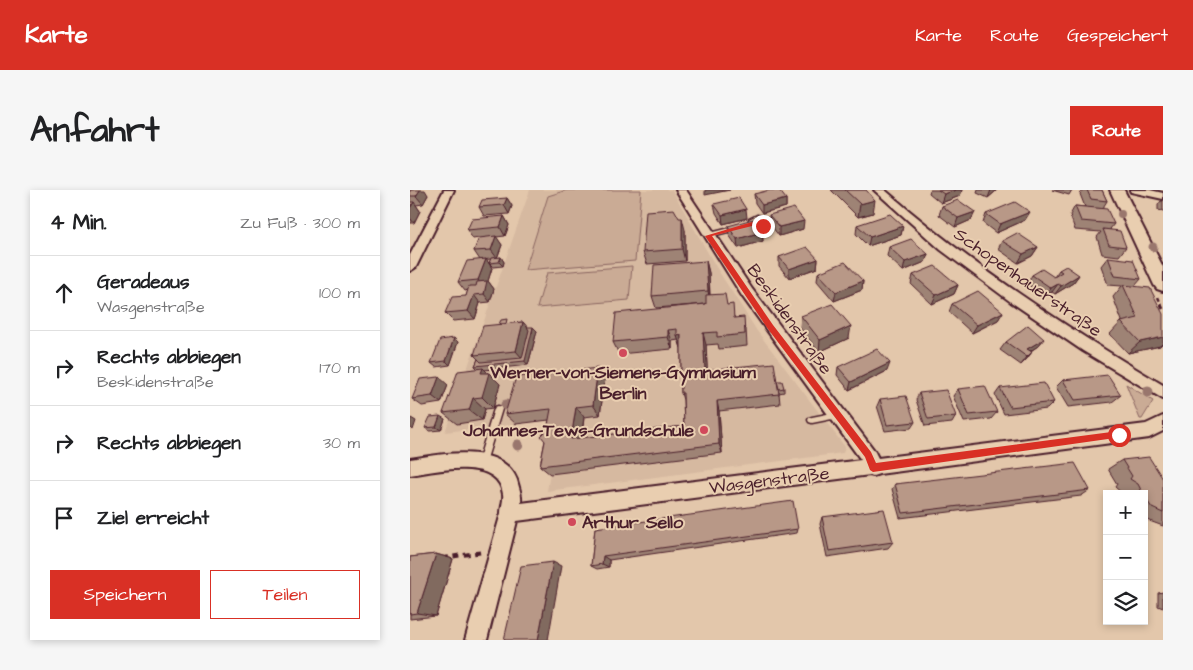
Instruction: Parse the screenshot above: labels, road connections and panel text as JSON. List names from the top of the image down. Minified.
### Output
{"streets":{"street":["Schopenhauerstraße","Beskidenstraße","Wasgenstraße"]},"crossings":[["Beskidenstraße","Wasgenstraße"]],"places":["Werner-von-Siemens-Gymnasium Berlin","Johannes-Tews-Grundschule","Arthur Sello"],"page":{"header":"Karte","nav":["Karte","Route","Gespeichert"],"title":"Anfahrt","buttons":["Route",["Speichern","Teilen"]],"heading":["4 Min.","Zu Fuß · 300 m"],"list":[["Geradeaus","Wasgenstraße","100 m"],["Rechts abbiegen","Beskidenstraße","170 m"],["Rechts abbiegen","30 m"],"Ziel erreicht"],"map_buttons":["+","−"]}}
